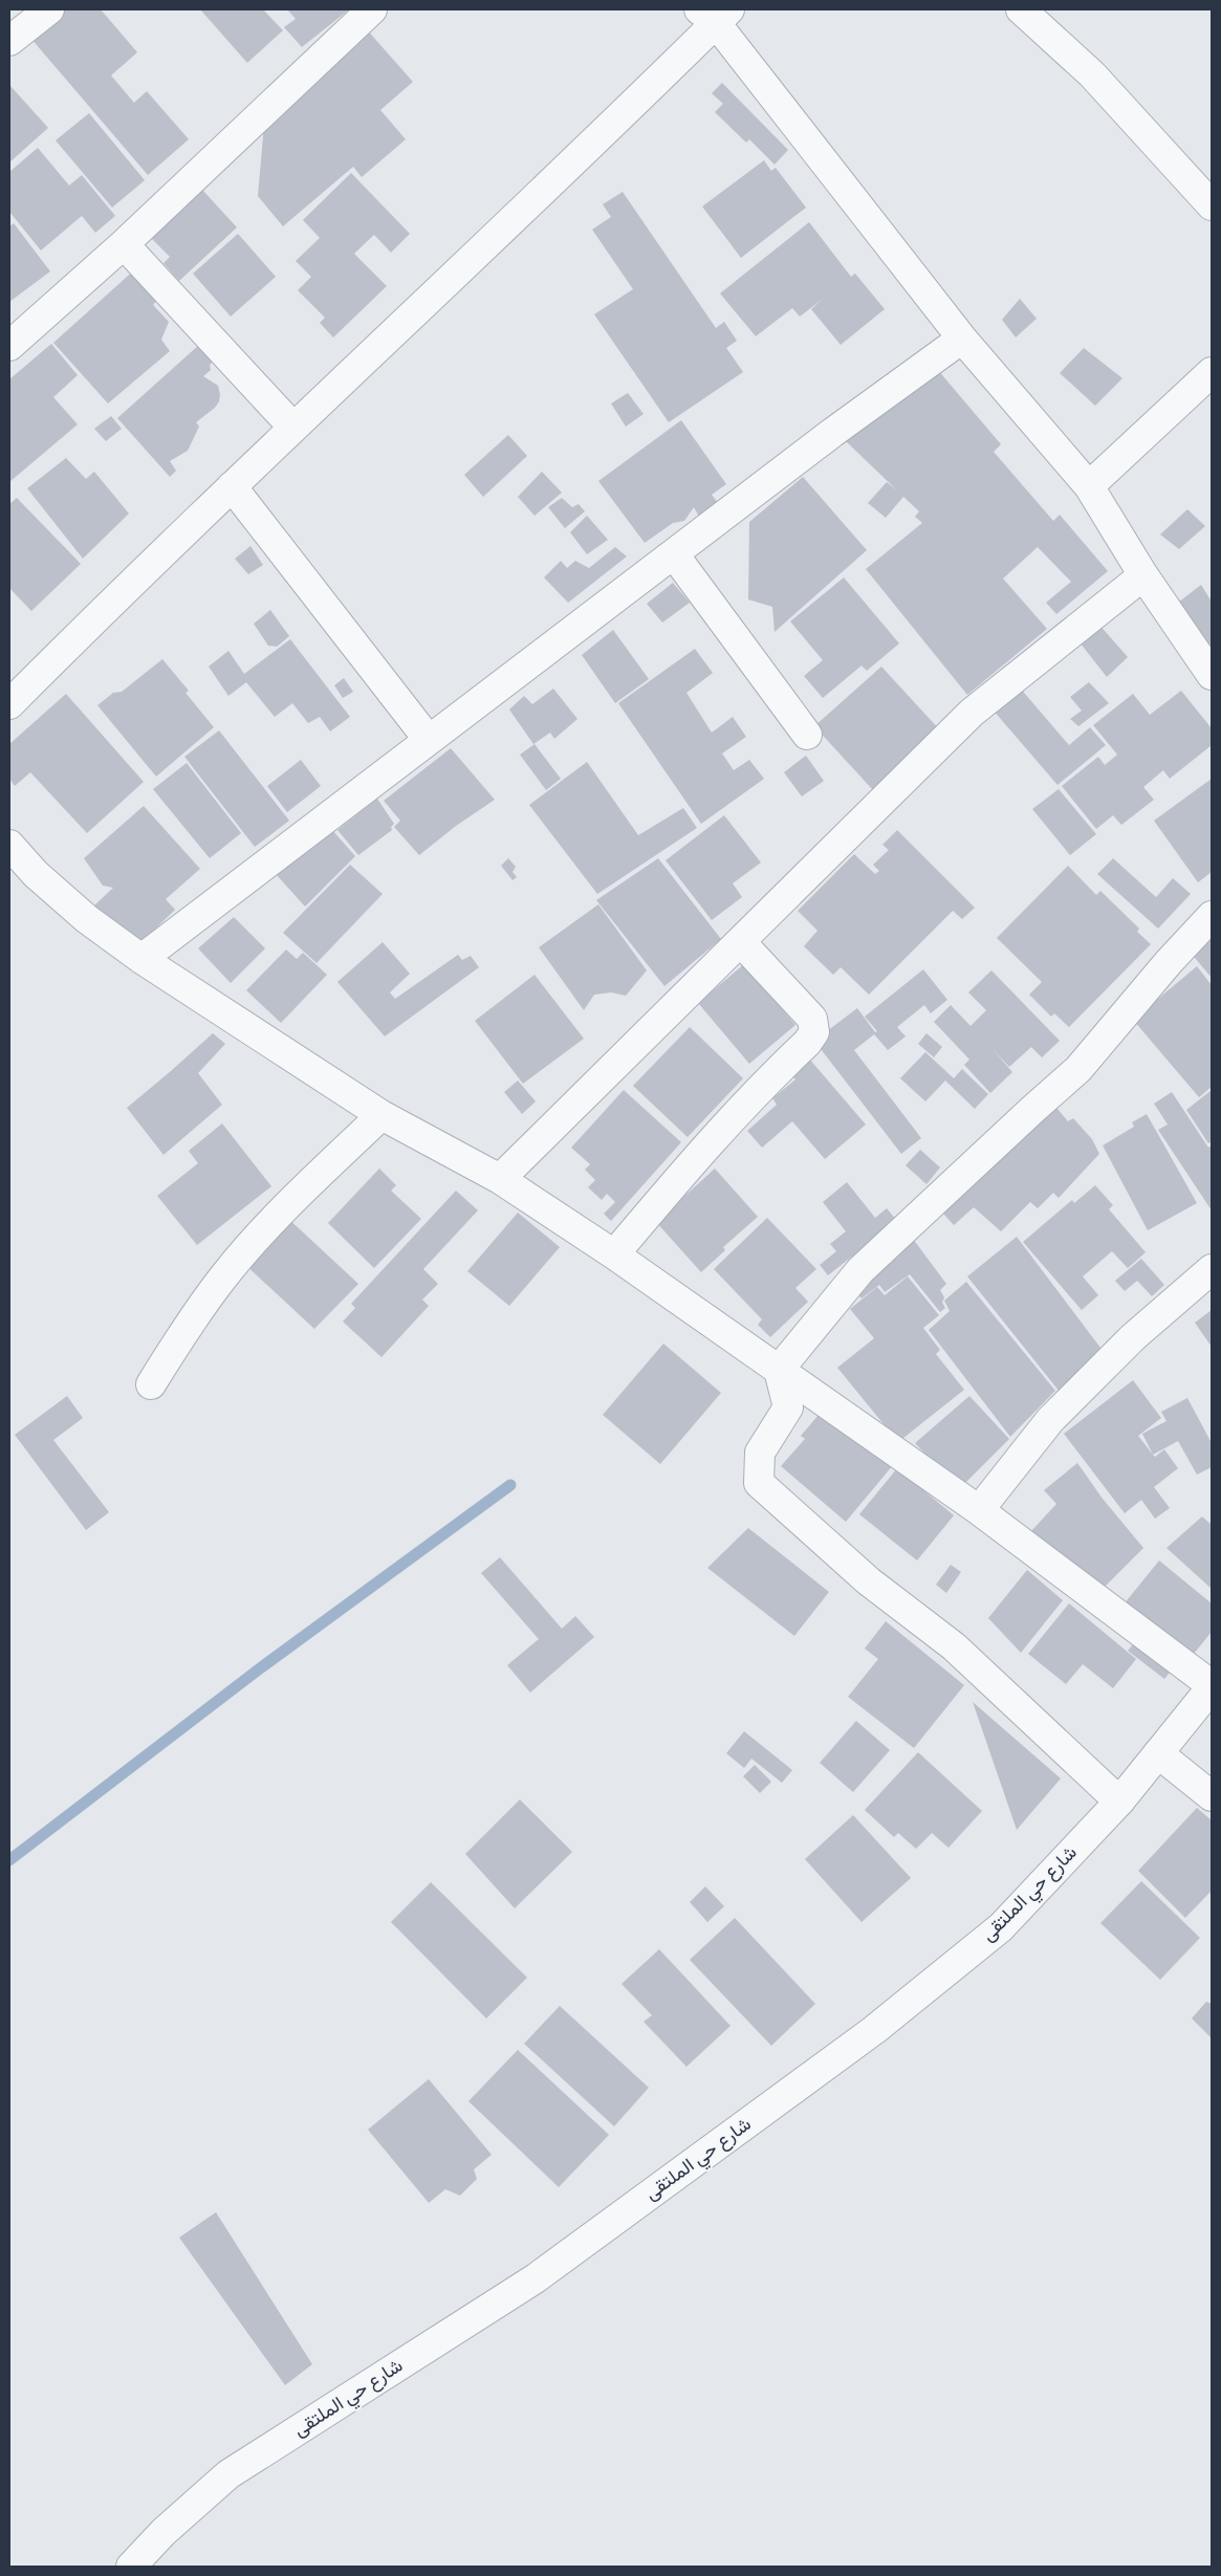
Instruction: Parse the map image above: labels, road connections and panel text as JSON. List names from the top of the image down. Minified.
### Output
{"streets":{"street":["شارع حي الملتقى"]}}
